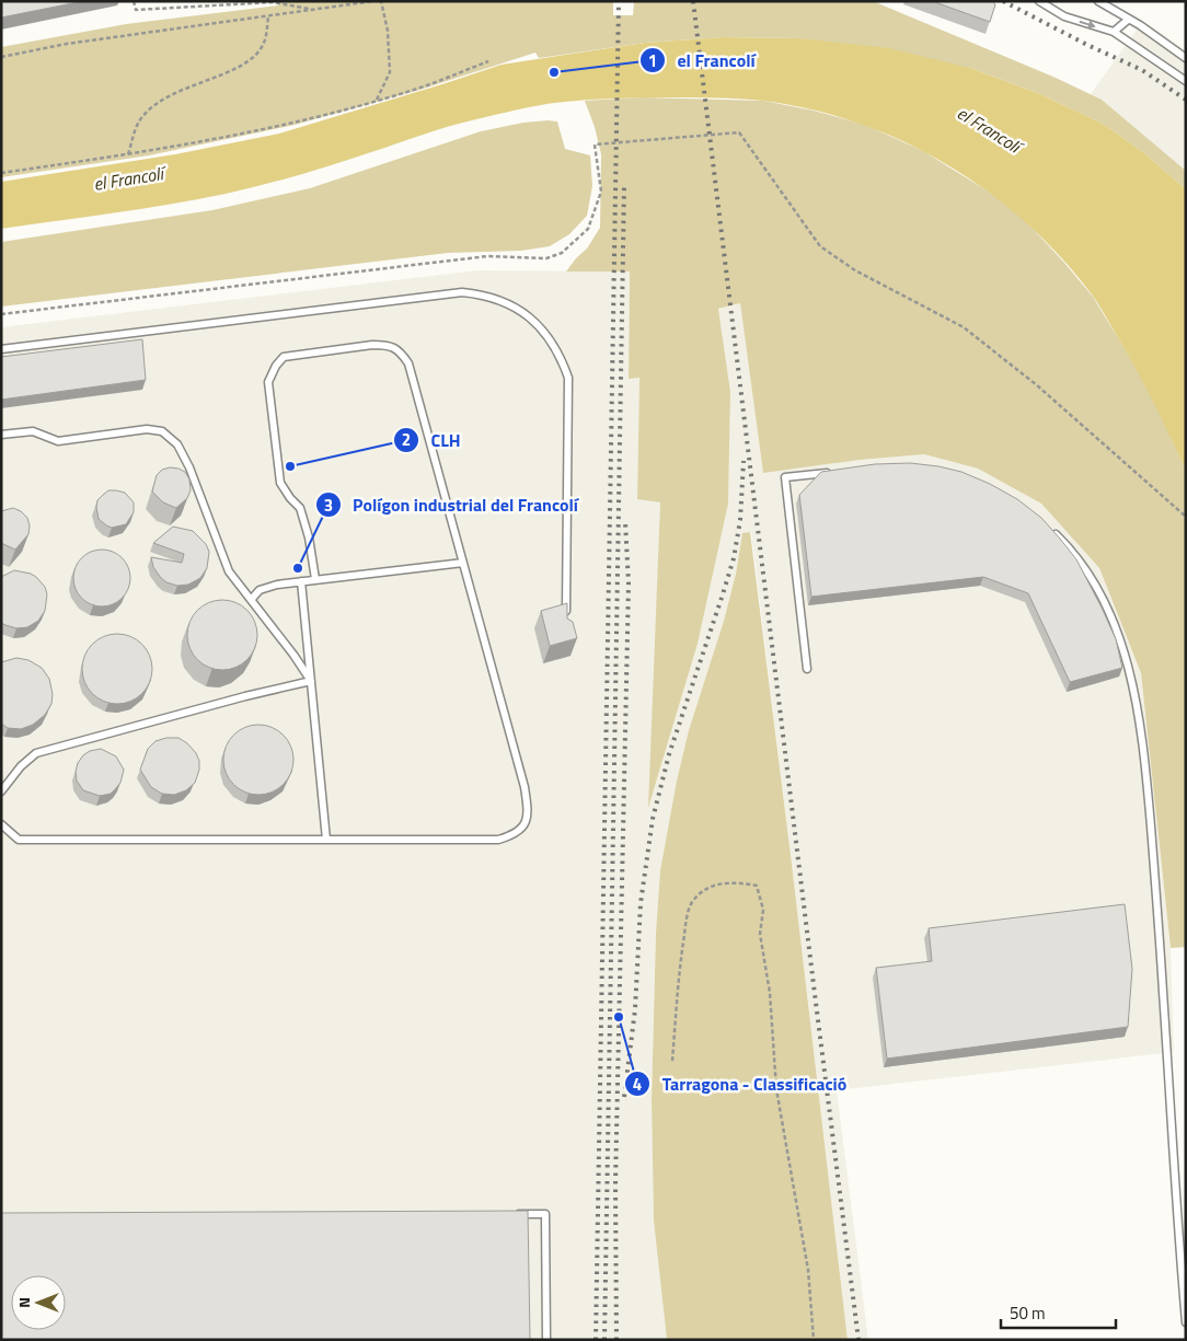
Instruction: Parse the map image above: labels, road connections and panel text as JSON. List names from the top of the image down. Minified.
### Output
{"water":["el Francolí"],"places":["el Francolí","CLH","Polígon industrial del Francolí","Tarragona - Classificació"],"scale_bar":"50 m","north":"left"}
